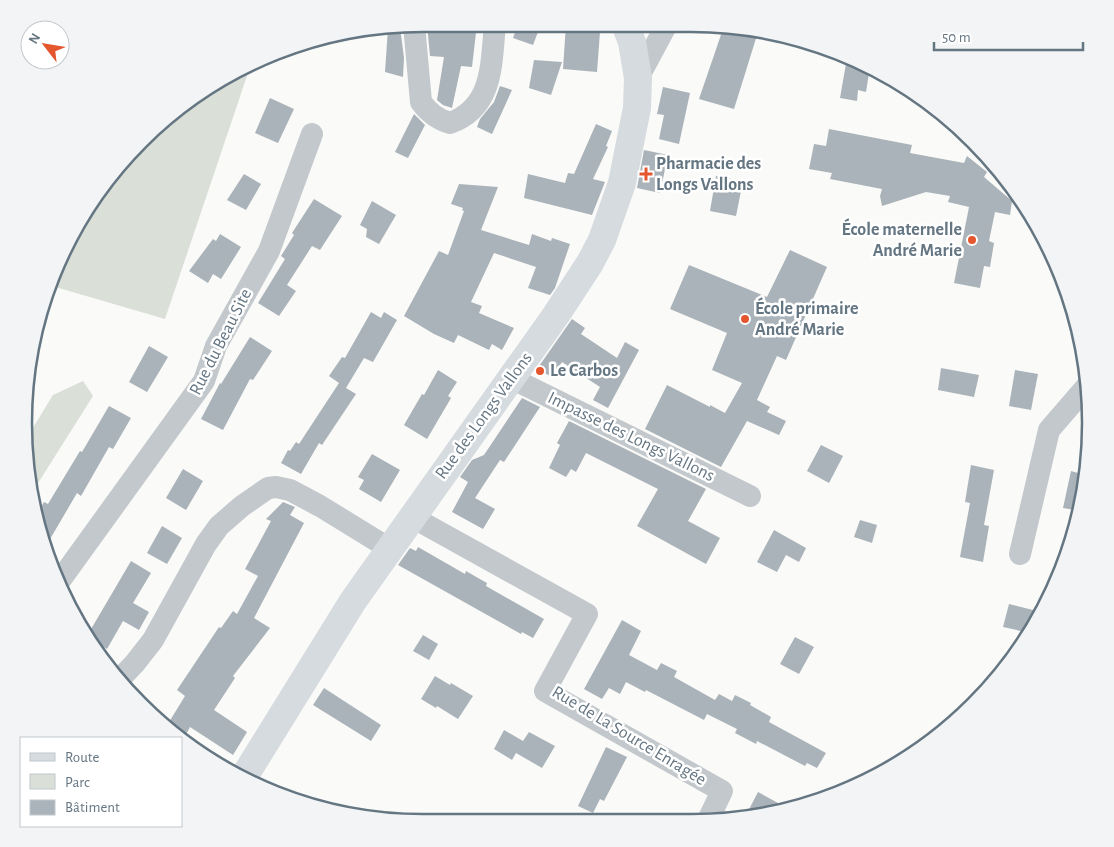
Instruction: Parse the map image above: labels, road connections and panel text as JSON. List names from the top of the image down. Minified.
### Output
{"streets":{"street":["Rue du Beau Site","Rue des Longs Vallons","Impasse des Longs Vallons","Rue de La Source Enragée"]},"crossings":[["Rue des Longs Vallons","Impasse des Longs Vallons"],["Rue des Longs Vallons","Rue de La Source Enragée"]],"places":{"health":["Pharmacie des Longs Vallons"],"other":["École maternelle André Marie","École primaire André Marie","Le Carbos"]},"legend":["Route","Parc","Bâtiment"],"scale_bar":"50 m","north":"top left"}
